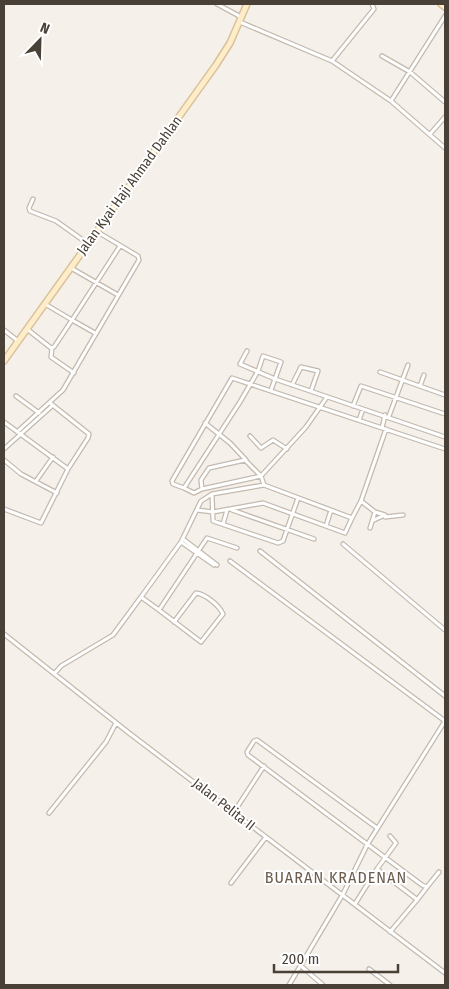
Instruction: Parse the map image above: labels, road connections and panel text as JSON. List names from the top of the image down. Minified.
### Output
{"streets":{"street":["Jalan Kyai Haji Ahmad Dahlan","Jalan Pelita II"]},"districts":["BUARAN KRADENAN"],"scale_bar":"200 m","north":"top right"}
